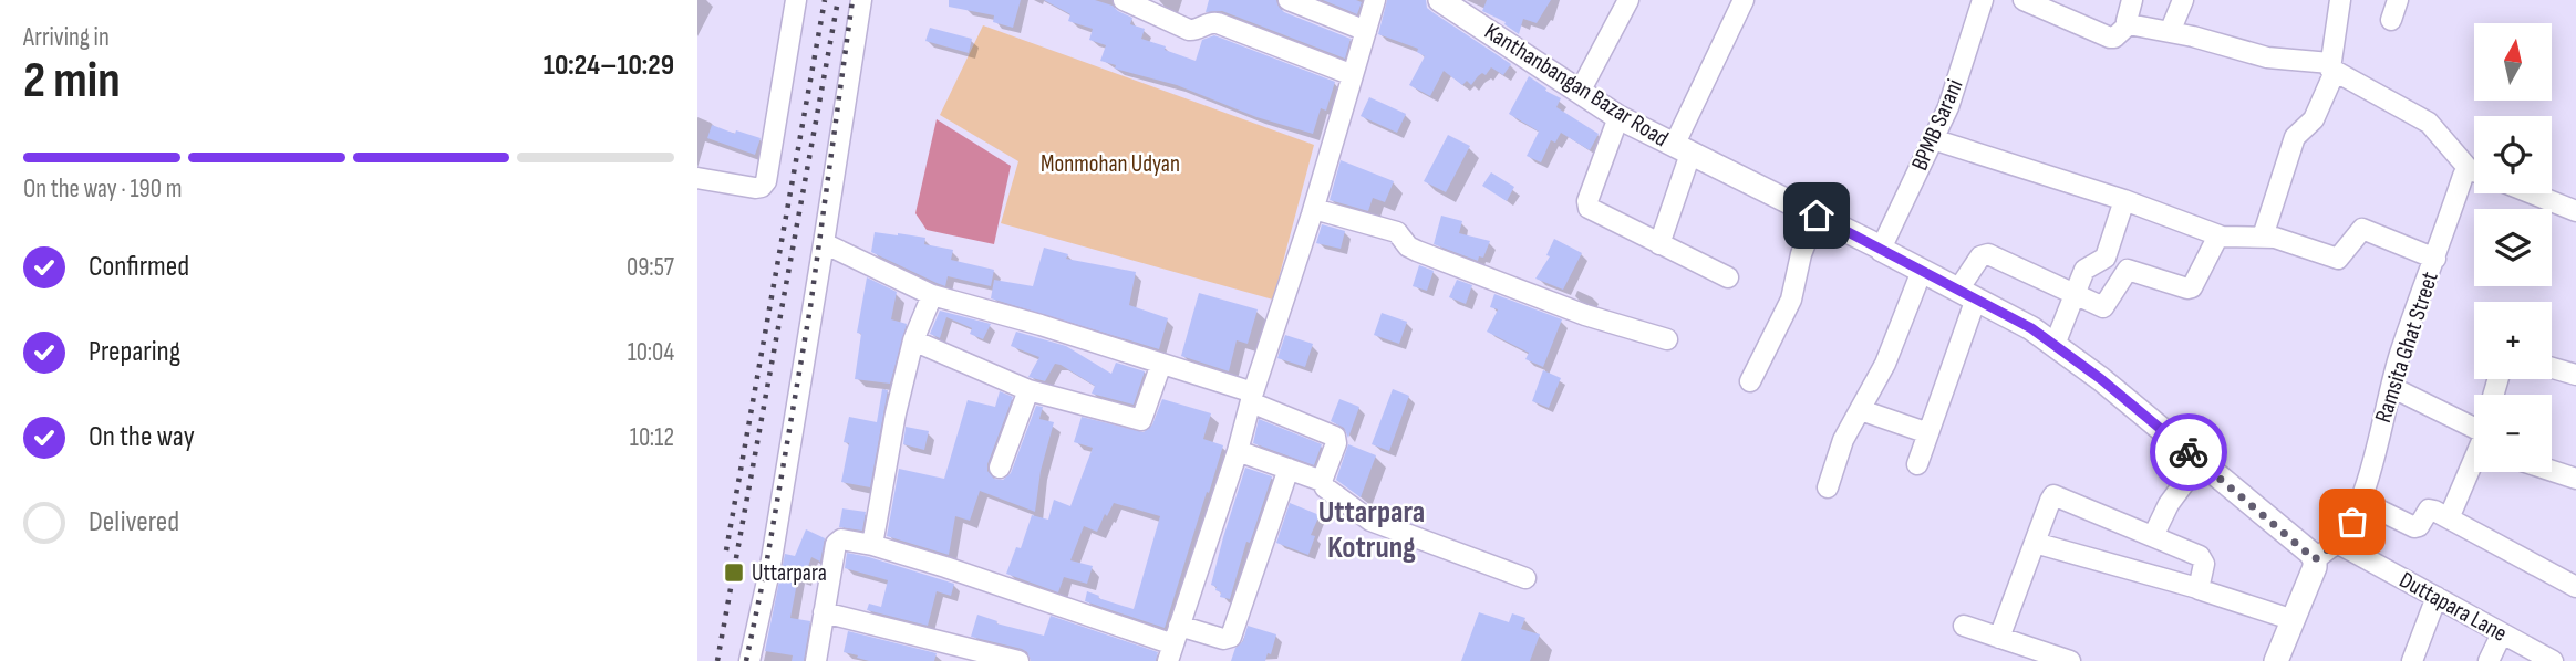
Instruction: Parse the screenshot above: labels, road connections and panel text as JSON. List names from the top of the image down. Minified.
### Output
{"streets":{"street":["Kanthanbangan Bazar Road","BPMB Sarani","Ramsita Ghat Street","Duttapara Lane"]},"crossings":[["Kanthanbangan Bazar Road","BPMB Sarani"],["Ramsita Ghat Street","Duttapara Lane"]],"districts":["Uttarpara Kotrung"],"parks":["Monmohan Udyan"],"places":{"transit":["Uttarpara"]},"north":"top","page":{"heading":["2 min","Arriving in","10:24–10:29"],"map_buttons":["+","−"],"bar":"On the way · 190 m","list":[["Confirmed","09:57"],["Preparing","10:04"],["On the way","10:12"],"Delivered"]}}
